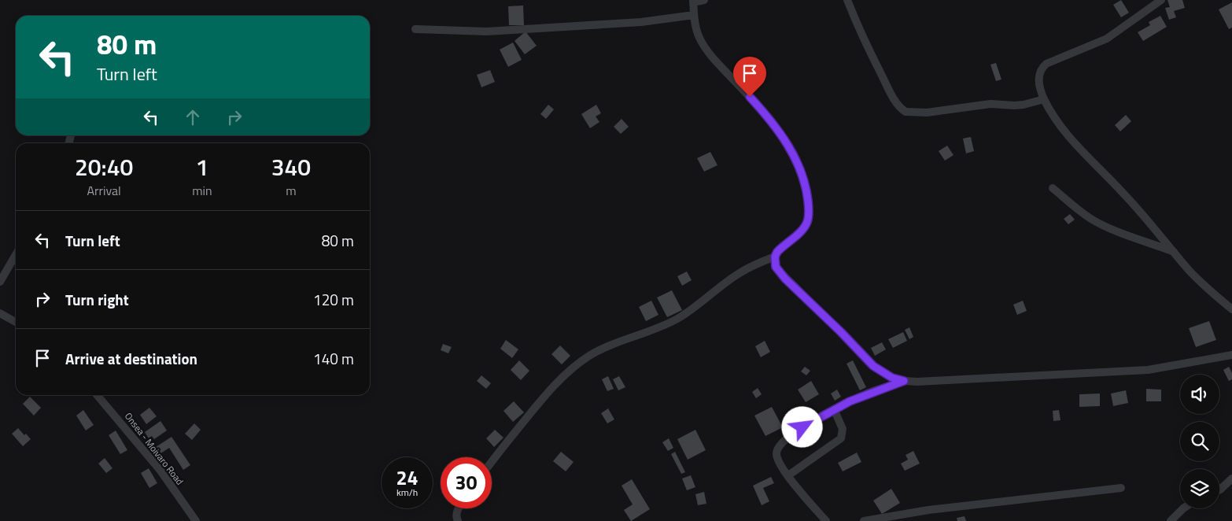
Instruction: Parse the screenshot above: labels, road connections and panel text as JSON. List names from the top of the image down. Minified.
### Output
{"streets":{"street":["Onsea - Moivaro Road"]},"page":{"turn":["80 m","Turn left"],"eta":["20:40","Arrival","1","min","340","m"],"list":[{"name":"Turn left","value":"80 m"},{"name":"Turn right","value":"120 m"},{"name":"Arrive at destination","value":"140 m"}],"speed":"24 km/h","limit":"30"}}
